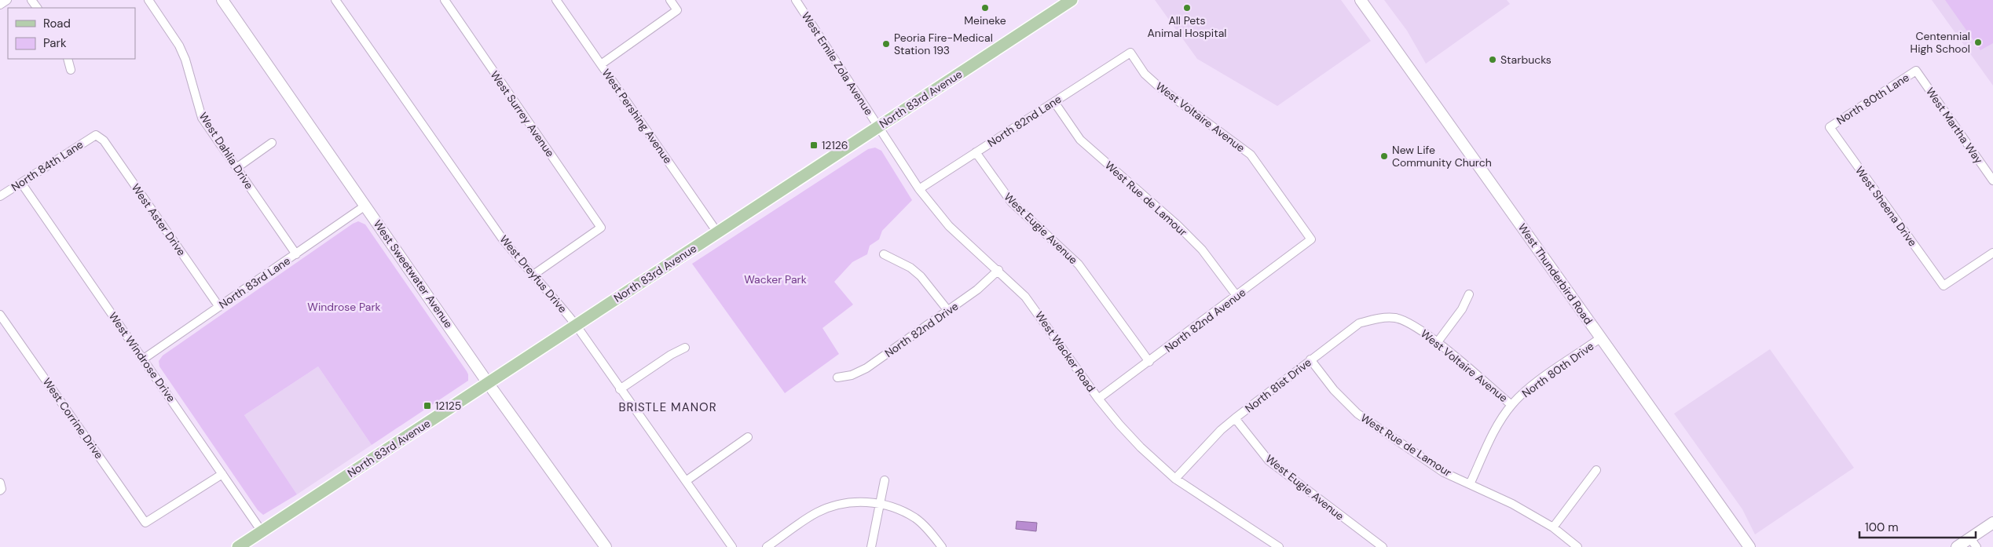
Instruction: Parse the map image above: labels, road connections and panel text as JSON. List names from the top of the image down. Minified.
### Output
{"streets":{"main road":["North 83rd Avenue"],"street":["West Emile Zola Avenue","North 80th Lane","West Surrey Avenue","West Pershing Avenue","West Voltaire Avenue","North 82nd Lane","West Martha Way","West Dahlia Drive","North 84th Lane","West Rue de Lamour","West Sheena Drive","West Aster Drive","West Eugie Avenue","West Sweetwater Avenue","West Dreyfus Drive","West Thunderbird Road","North 83rd Lane","North 82nd Avenue","North 82nd Drive","West Wacker Road","West Windrose Drive","North 80th Drive","North 81st Drive","West Corrine Drive"]},"crossings":[["West Emile Zola Avenue","North 83rd Avenue"],["West Emile Zola Avenue","West Wacker Road"],["North 83rd Avenue","West Pershing Avenue"],["North 83rd Avenue","West Sweetwater Avenue"],["North 83rd Avenue","West Dreyfus Drive"],["North 83rd Avenue","West Wacker Road"],["North 83rd Avenue","West Windrose Drive"],["North 80th Lane","West Martha Way"],["North 80th Lane","West Sheena Drive"],["West Surrey Avenue","West Dreyfus Drive"],["West Voltaire Avenue","North 82nd Lane"],["West Voltaire Avenue","North 82nd Avenue"],["West Voltaire Avenue","North 80th Drive"],["West Voltaire Avenue","North 81st Drive"],["North 82nd Lane","West Rue de Lamour"],["North 82nd Lane","West Eugie Avenue"],["North 82nd Lane","West Wacker Road"],["West Dahlia Drive","North 83rd Lane"],["North 84th Lane","West Aster Drive"],["North 84th Lane","West Windrose Drive"],["West Rue de Lamour","North 82nd Avenue"],["West Rue de Lamour","North 80th Drive"],["West Rue de Lamour","North 81st Drive"],["West Aster Drive","North 83rd Lane"],["West Eugie Avenue","North 82nd Avenue"],["West Eugie Avenue","North 81st Drive"],["West Sweetwater Avenue","North 83rd Lane"],["West Thunderbird Road","North 80th Drive"],["North 83rd Lane","West Windrose Drive"],["North 82nd Avenue","West Wacker Road"],["North 82nd Drive","West Wacker Road"],["West Wacker Road","North 81st Drive"],["West Windrose Drive","West Corrine Drive"]],"districts":["BRISTLE MANOR"],"parks":["Wacker Park","Windrose Park"],"places":{"other":["Meineke","All Pets Animal Hospital","Centennial High School","Peoria Fire-Medical Station 193","Starbucks","New Life Community Church"],"transit":["12126","12125"]},"legend":["Road","Park"],"scale_bar":"100 m"}
